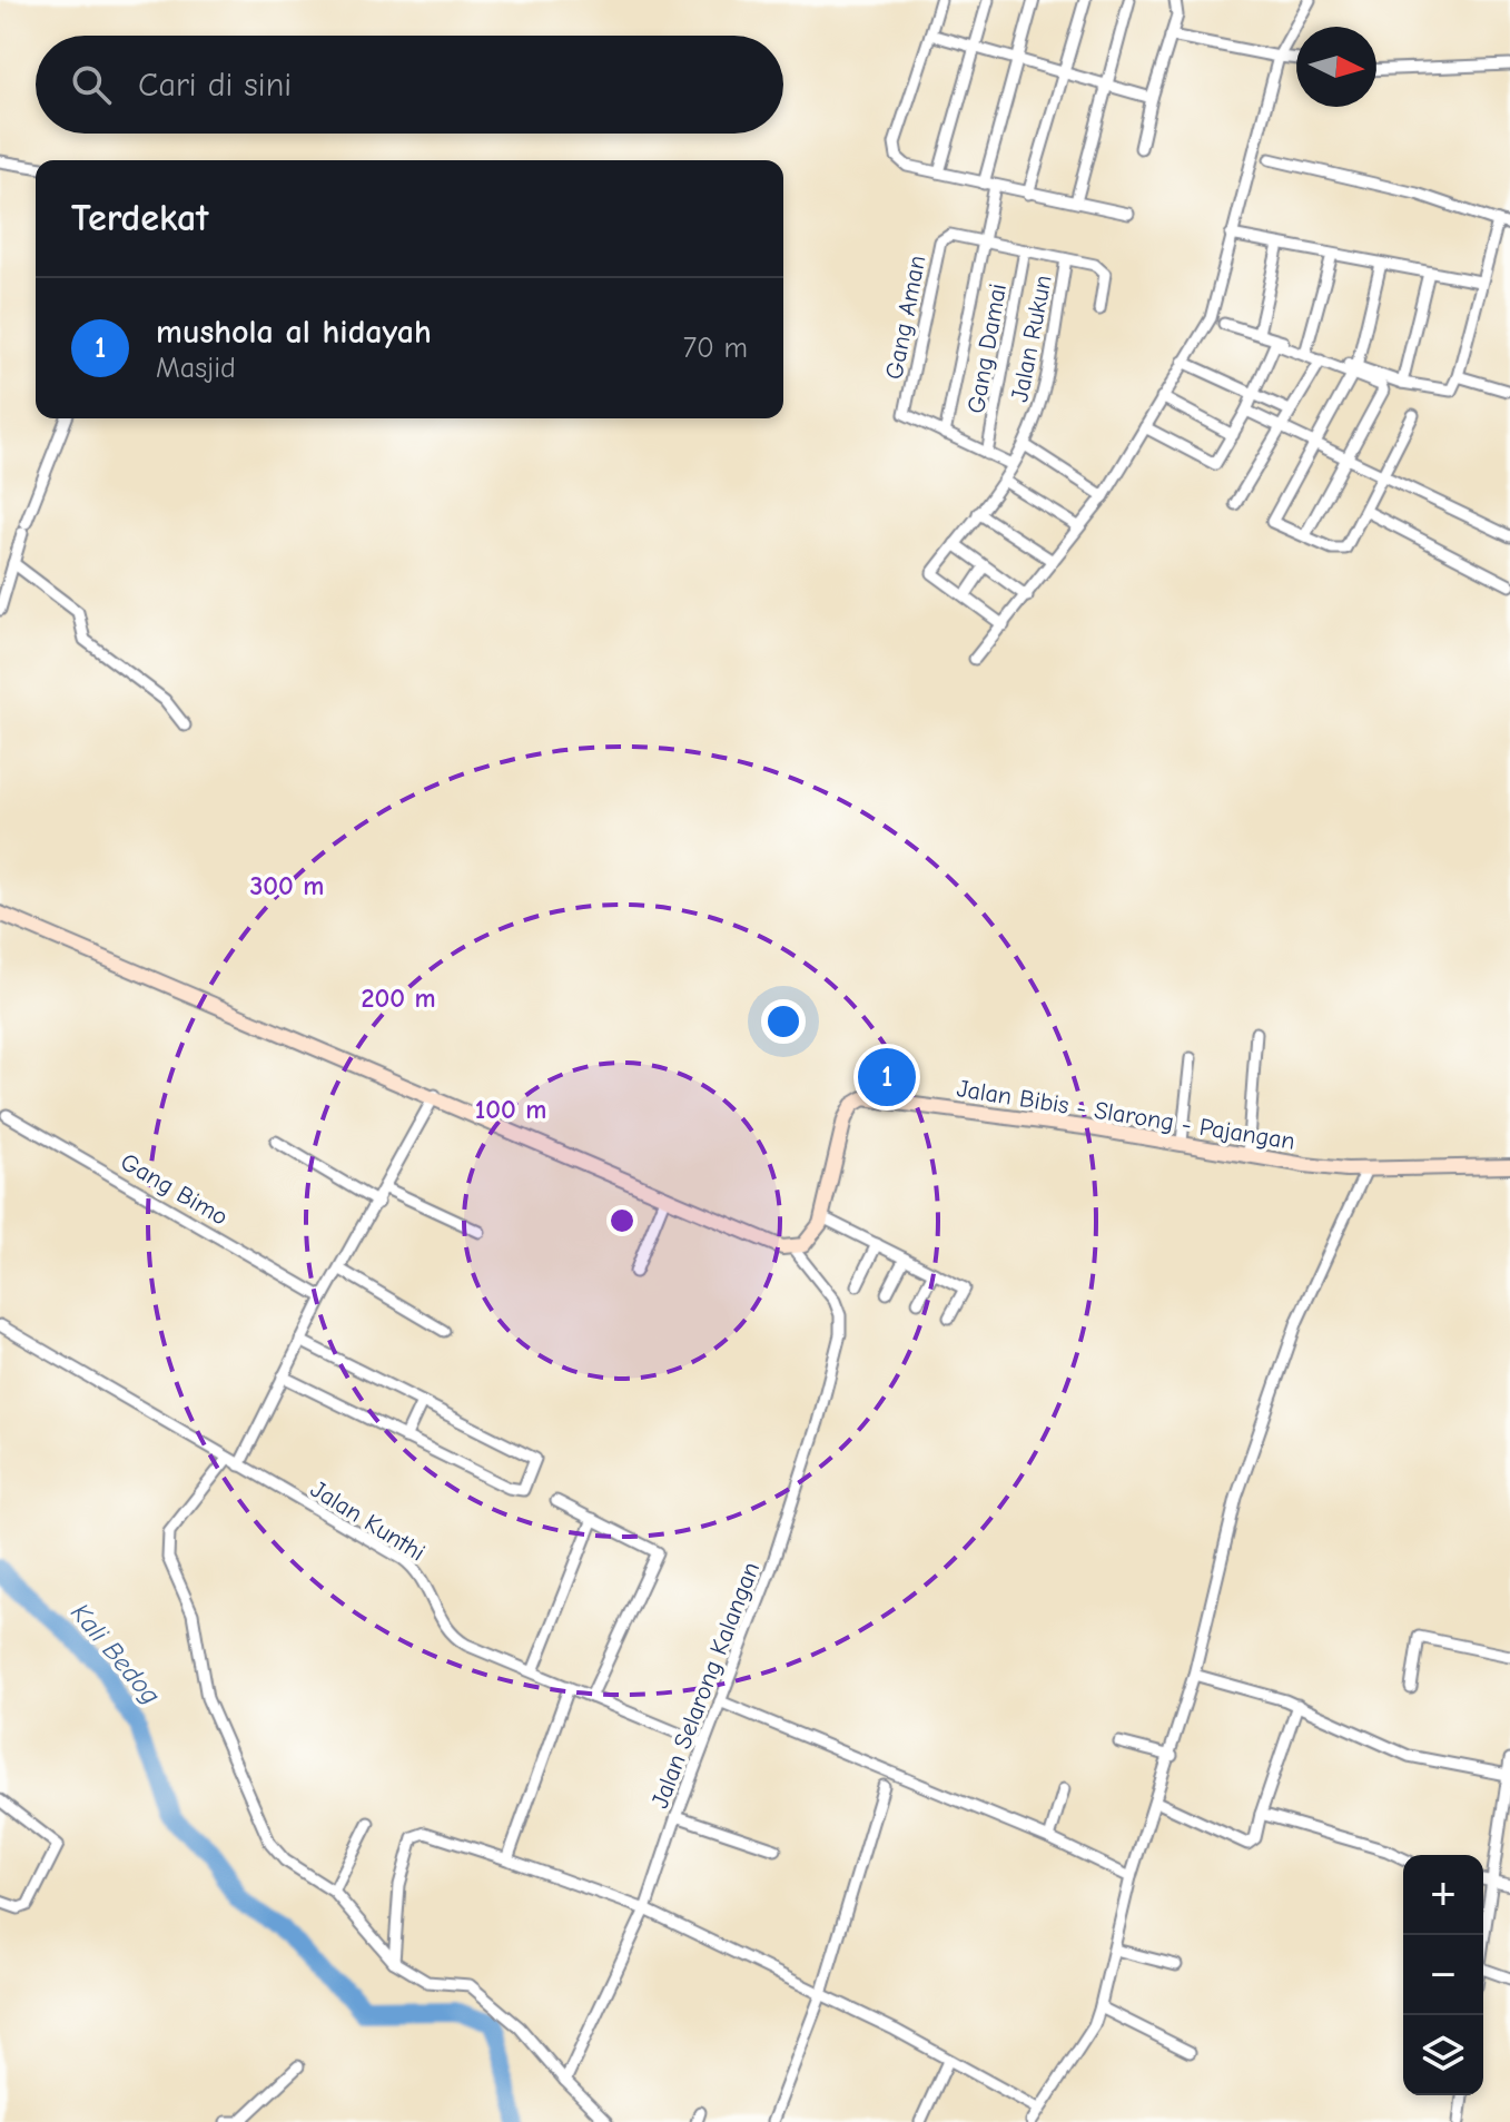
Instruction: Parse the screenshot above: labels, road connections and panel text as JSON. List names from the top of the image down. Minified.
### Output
{"streets":{"main road":["Jalan Bibis - Slarong - Pajangan"],"street":["Gang Aman","Jalan Rukun","Gang Damai","Gang Bimo","Jalan Kunthi","Jalan Selarong Kalangan"]},"crossings":[["Jalan Kunthi","Jalan Selarong Kalangan"]],"water":["Kali Bedog"],"north":"right","page":{"search":"Cari di sini","heading":"Terdekat","list":[{"mark":"1","name":"mushola al hidayah","note":"Masjid","value":"70 m"}],"pins":"1","map_buttons":["+","−"]},"rings":["300 m","200 m","100 m"]}
